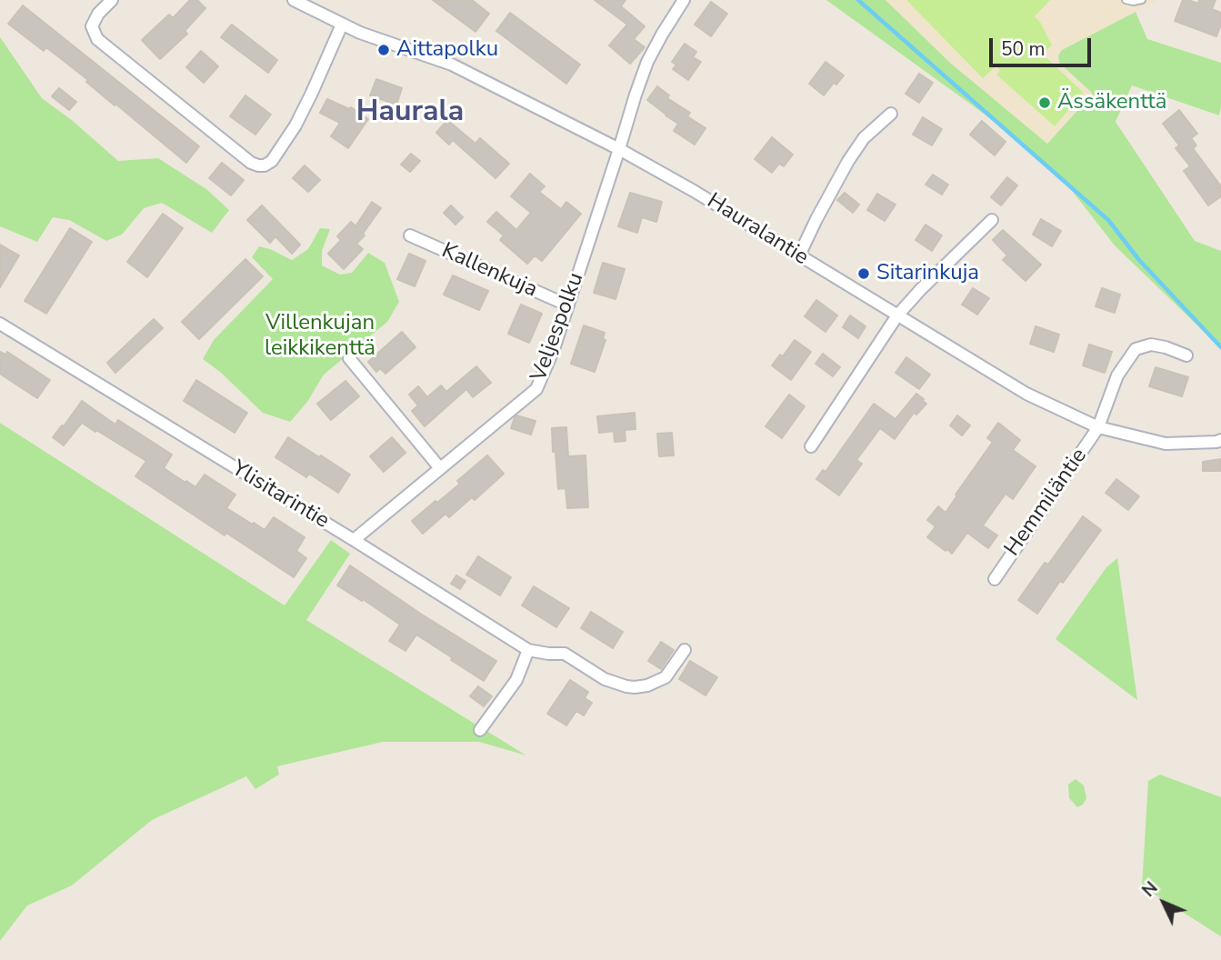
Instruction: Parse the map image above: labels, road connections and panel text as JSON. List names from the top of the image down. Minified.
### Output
{"streets":{"street":["Hauralantie","Kallenkuja","Veljespolku","Ylisitarintie","Hemmiläntie"]},"crossings":[["Hauralantie","Veljespolku"],["Hauralantie","Hemmiläntie"],["Kallenkuja","Veljespolku"],["Veljespolku","Ylisitarintie"]],"districts":["Haurala"],"parks":["Villenkujan leikkikenttä"],"places":["Aittapolku","Ässäkenttä","Sitarinkuja"],"scale_bar":"50 m","north":"top left"}
